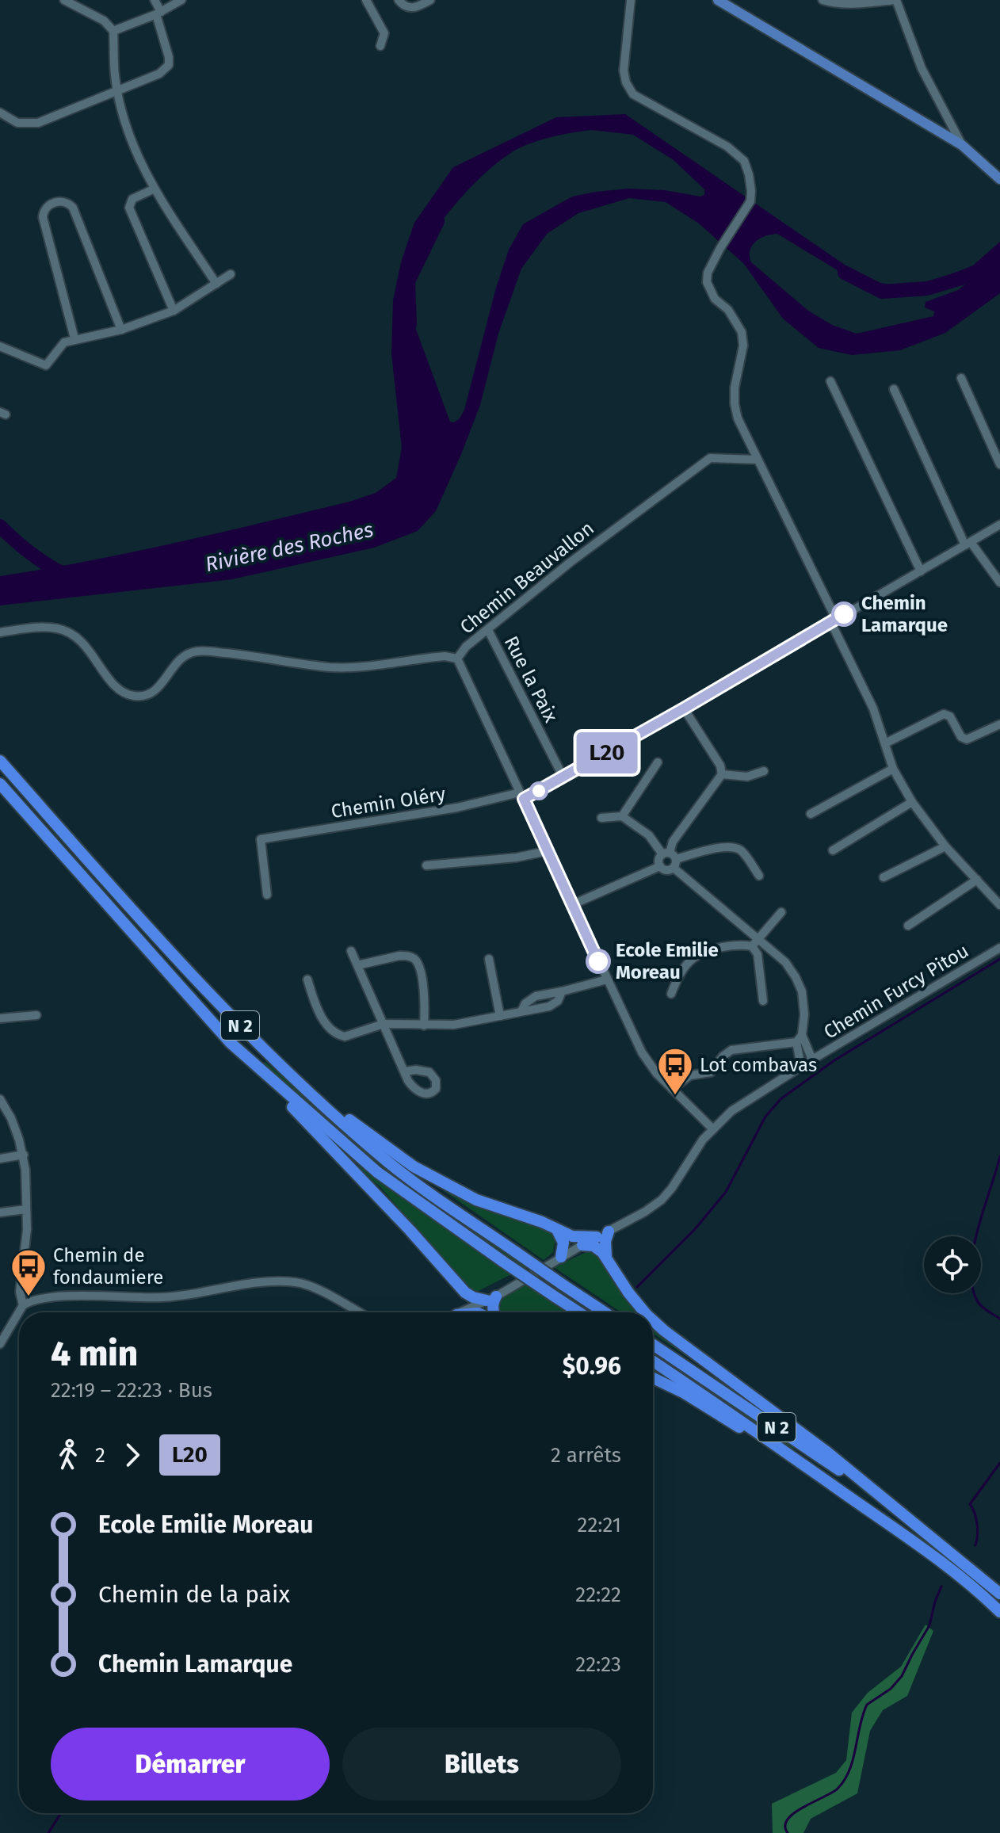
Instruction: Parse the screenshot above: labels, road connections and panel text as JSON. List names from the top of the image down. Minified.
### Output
{"streets":{"highway":["N 2"],"street":["Chemin Beauvallon","Rue la Paix","Chemin Oléry","Chemin Furcy Pitou"]},"crossings":[["Chemin Beauvallon","Rue la Paix"],["Chemin Beauvallon","Chemin Oléry"],["Chemin Beauvallon","Chemin Furcy Pitou"],["Rue la Paix","Chemin Oléry"]],"water":["Rivière des Roches"],"places":{"other":["Chemin Lamarque","Ecole Emilie Moreau"],"bus stop":["Lot combavas","Chemin de fondaumiere"]},"lines":["bus line L20"],"page":{"on_map":"L20","heading":["4 min","22:19 – 22:23 · Bus","$0.96"],"legs":["2","L20","2 arrêts"],"list":[{"name":"Ecole Emilie Moreau","value":"22:21"},{"name":"Chemin de la paix","value":"22:22"},{"name":"Chemin Lamarque","value":"22:23"}],"buttons":["Démarrer","Billets"]}}
